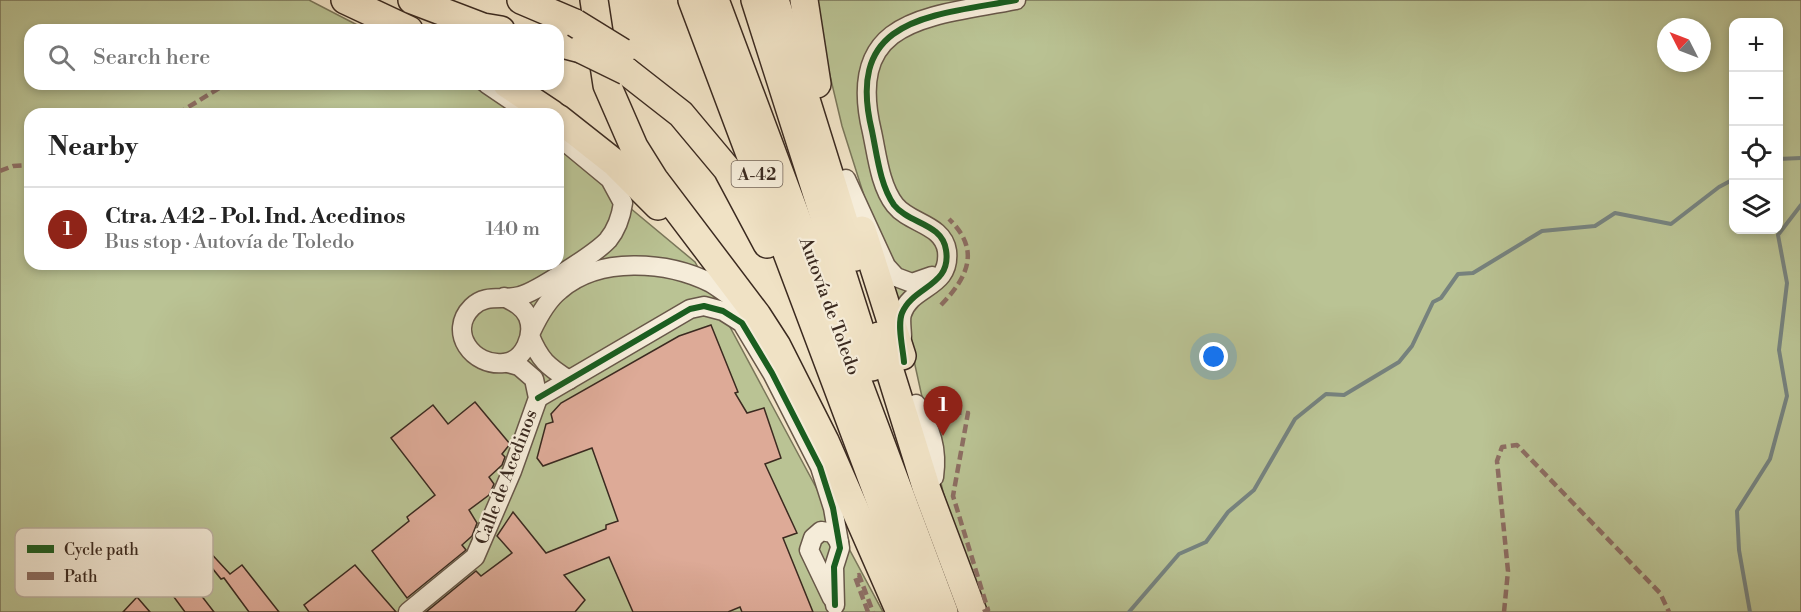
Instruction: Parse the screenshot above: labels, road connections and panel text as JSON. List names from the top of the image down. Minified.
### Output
{"streets":{"highway":["A-42","Autovía de Toledo"],"street":["Calle de Acedinos"]},"legend":["Cycle path","Path"],"north":"top left","page":{"map_buttons":["+","−"],"search":"Search here","heading":"Nearby","list":[{"mark":"1","name":"Ctra. A42 - Pol. Ind. Acedinos","note":"Bus stop · Autovía de Toledo","value":"140 m"}],"pins":"1"}}
